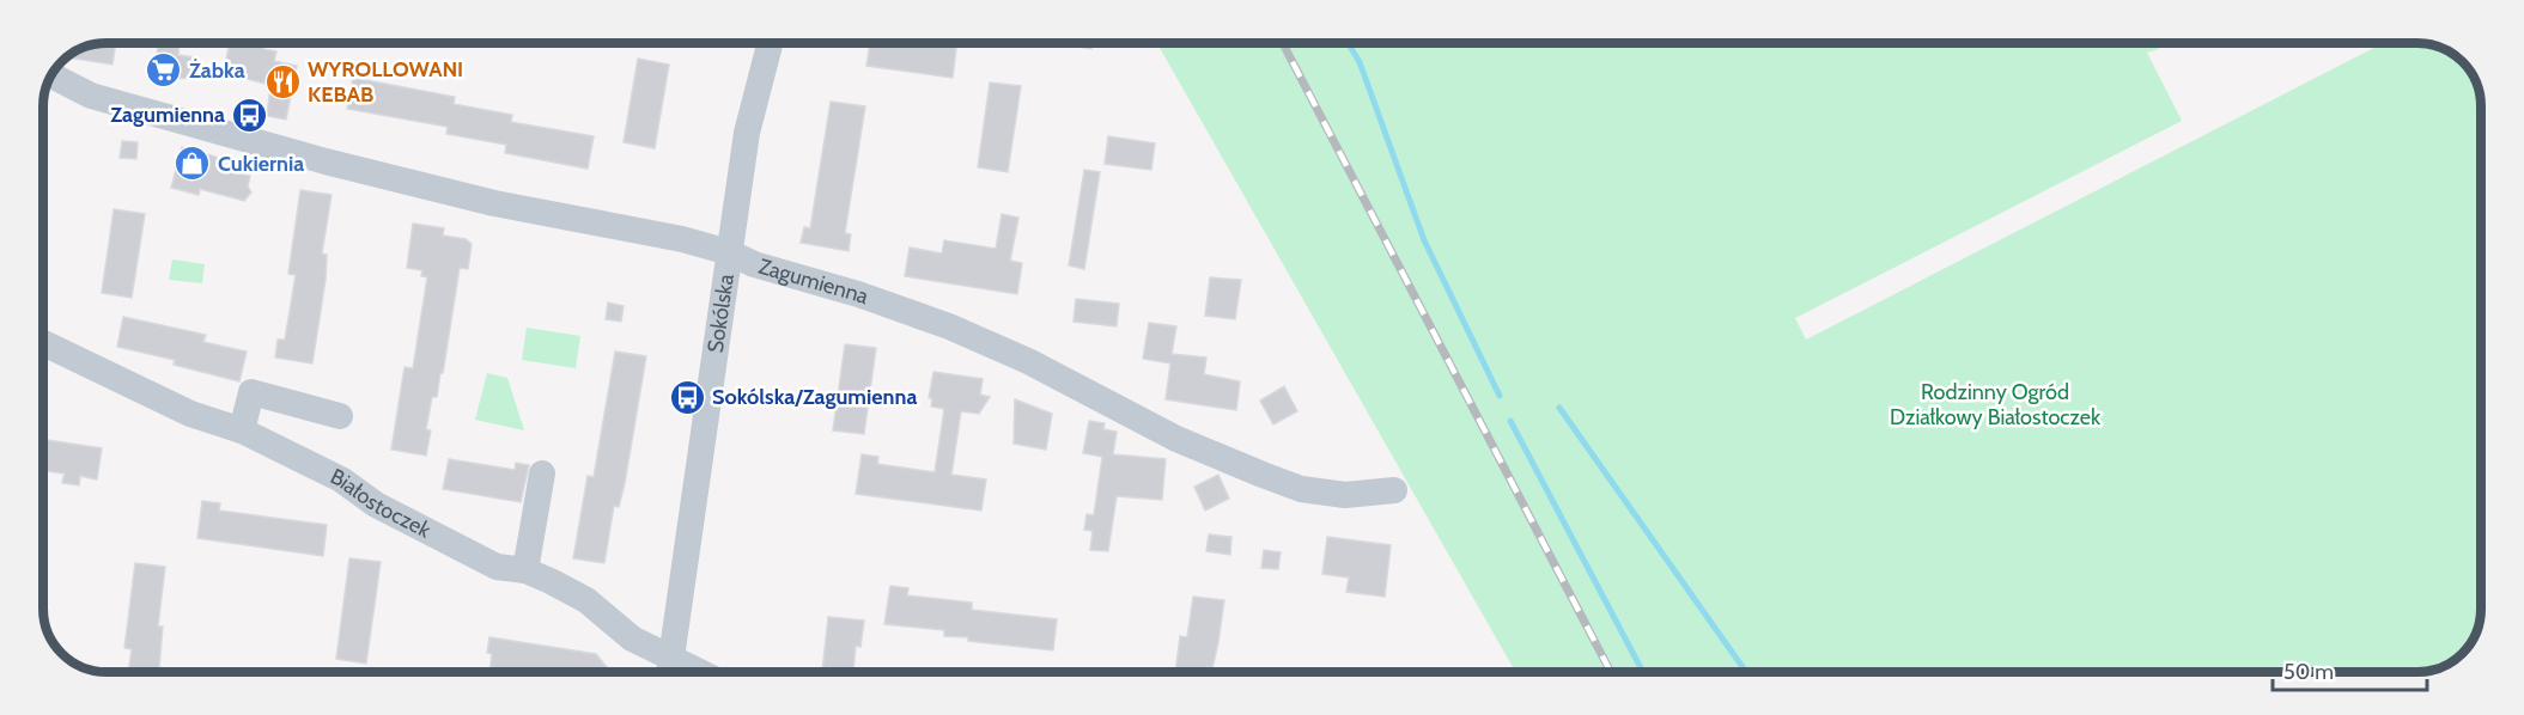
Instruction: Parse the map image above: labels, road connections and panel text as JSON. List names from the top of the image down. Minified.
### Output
{"streets":{"street":["Zagumienna","Sokólska","Białostoczek"]},"crossings":[["Zagumienna","Sokólska"],["Sokólska","Białostoczek"]],"parks":["Rodzinny Ogród Działkowy Białostoczek"],"places":{"supermarket":["Żabka"],"restaurant":["WYROLLOWANI KEBAB"],"bus stop":["Zagumienna","Sokólska/Zagumienna"],"shop":["Cukiernia"]},"scale_bar":"50 m"}
